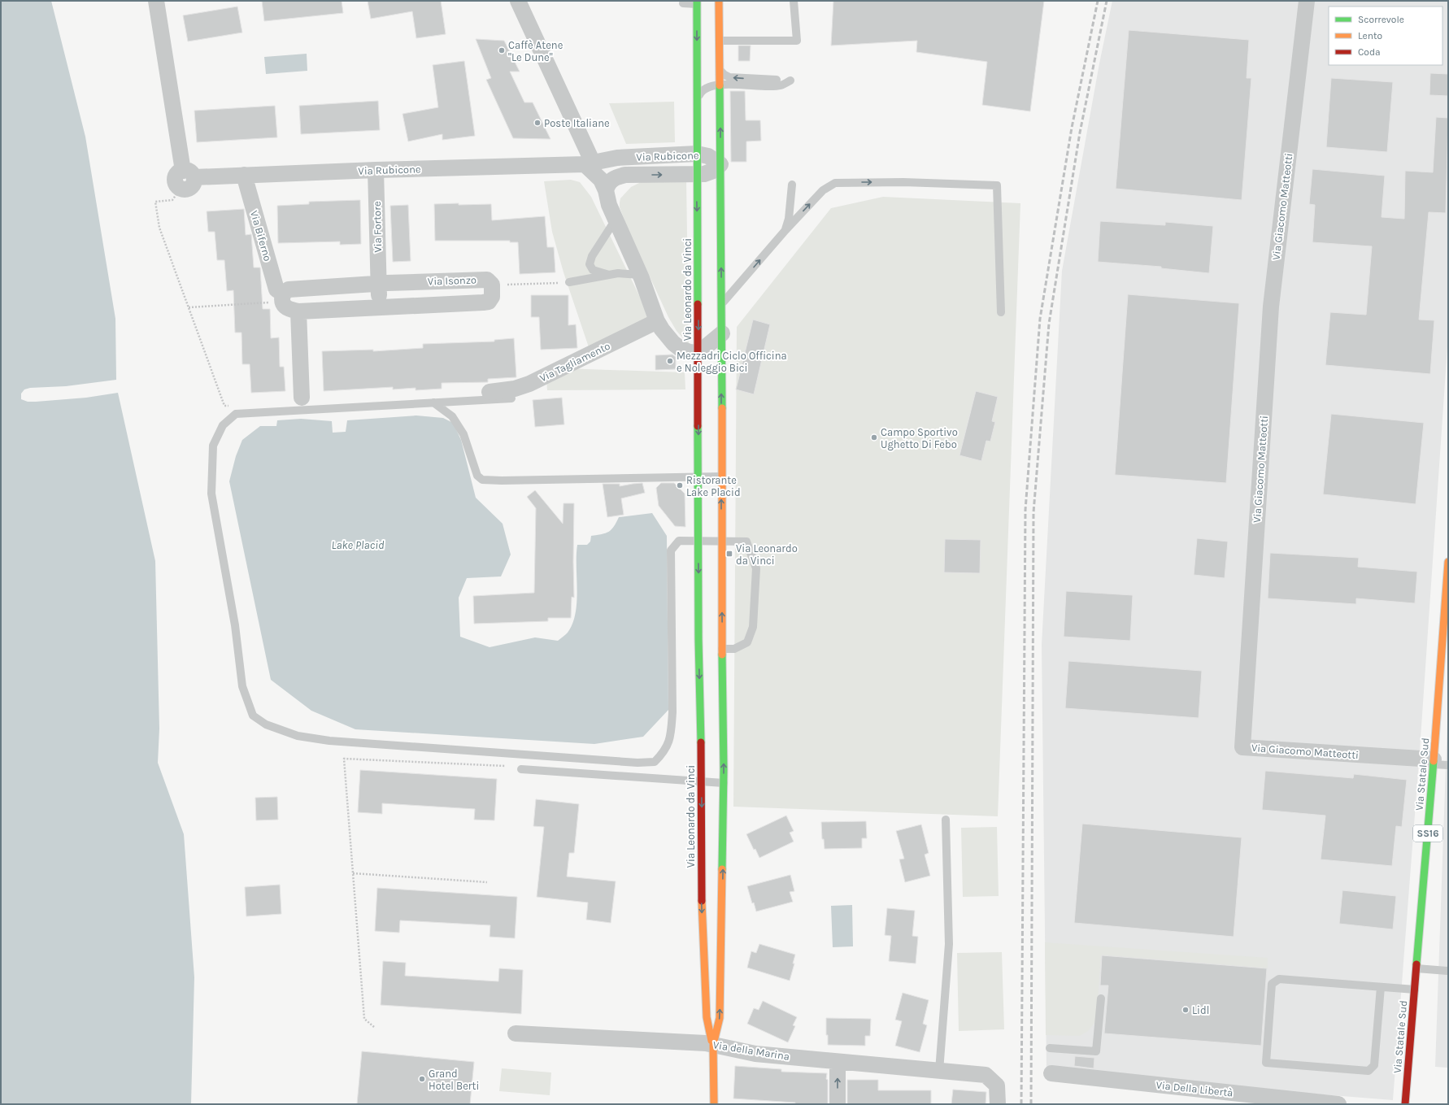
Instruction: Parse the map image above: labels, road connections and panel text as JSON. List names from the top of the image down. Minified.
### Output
{"streets":{"street":["Via Rubicone","Via Giacomo Matteotti","Via Fortore","Via Biferno","Via Isonzo","Via Leonardo da Vinci","Via Tagliamento","Via Statale Sud","SS16","Via della Marina","Via Della Libertà"]},"crossings":[["Via Rubicone","Via Fortore"],["Via Rubicone","Via Biferno"],["Via Rubicone","Via Leonardo da Vinci"],["Via Giacomo Matteotti","Via Statale Sud"],["Via Fortore","Via Isonzo"],["Via Biferno","Via Isonzo"],["Via Leonardo da Vinci","Via della Marina"]],"water":["Lake Placid"],"places":{"other":["Caffè Atene \"Le Dune\"","Poste Italiane","Mezzadri Ciclo Officina e Noleggio Bici","Campo Sportivo Ughetto Di Febo","Ristorante Lake Placid","Lidl","Grand Hotel Berti"],"transit":["Via Leonardo da Vinci"]},"legend":["Scorrevole","Lento","Coda"]}
